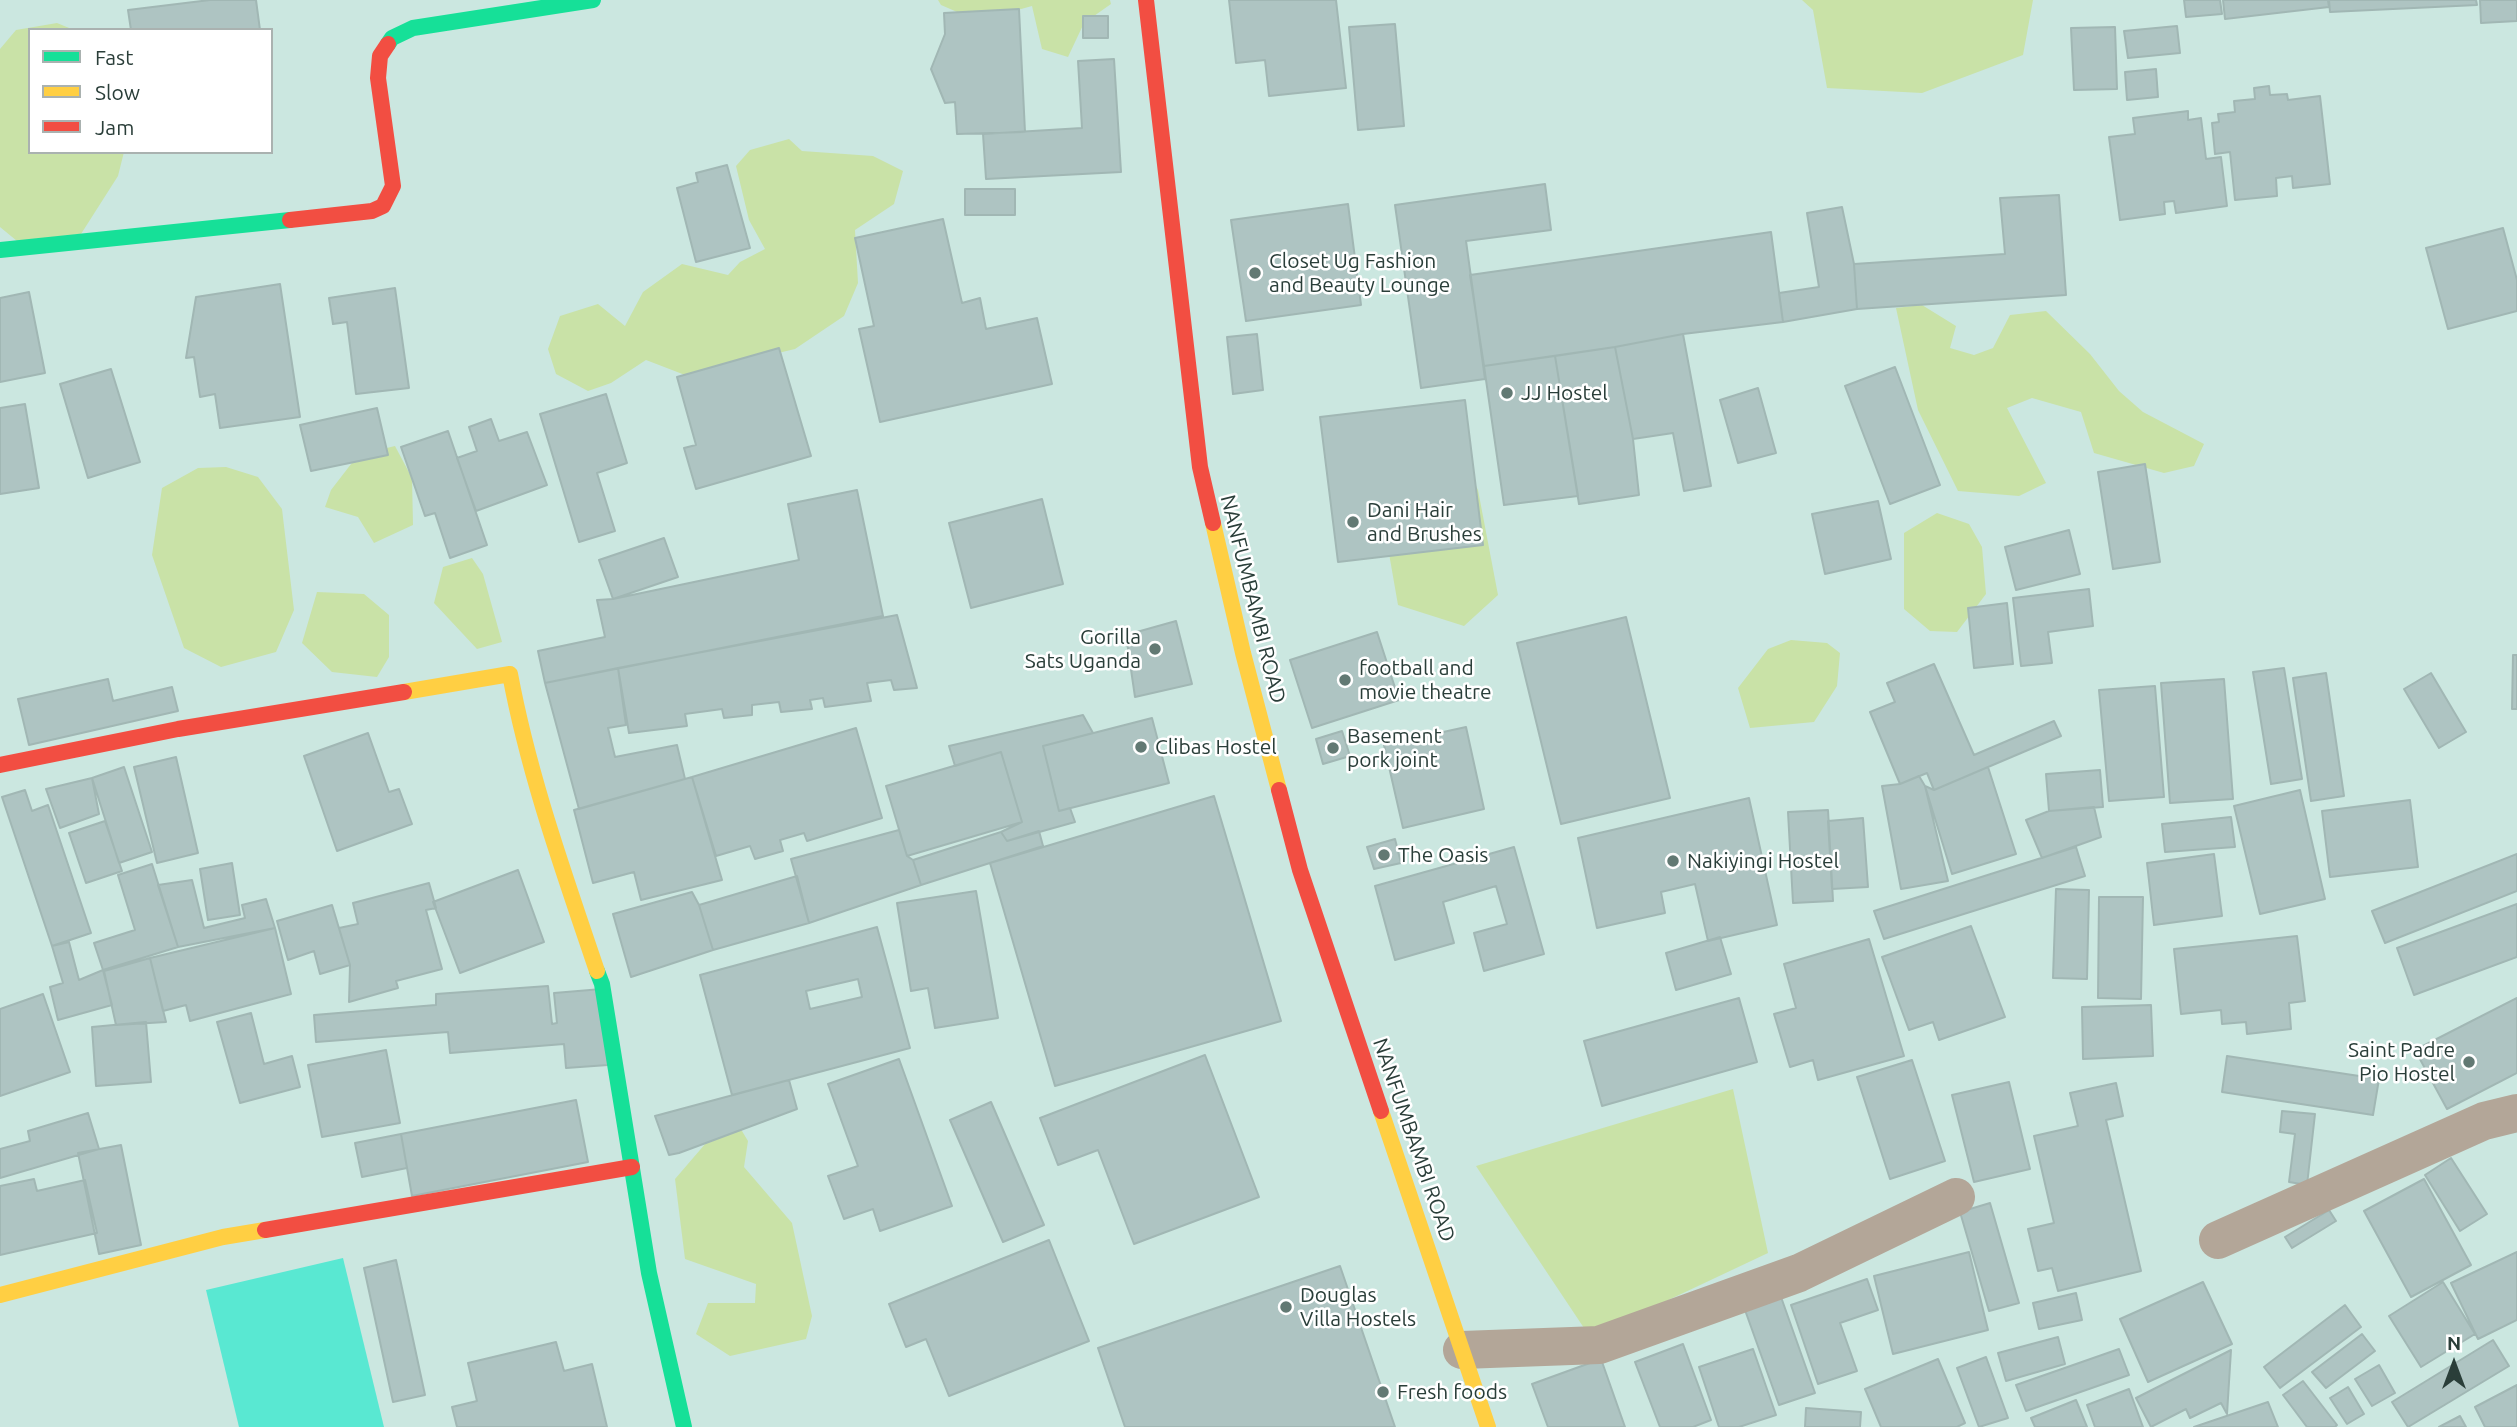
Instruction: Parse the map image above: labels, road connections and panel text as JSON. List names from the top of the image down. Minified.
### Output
{"streets":{"street":["NANFUMBAMBI ROAD"]},"places":["Closet Ug Fashion and Beauty Lounge","JJ Hostel","Dani Hair and Brushes","Gorilla Sats Uganda","football and movie theatre","Clibas Hostel","Basement pork joint","The Oasis","Nakiyingi Hostel","Saint Padre Pio Hostel","Douglas Villa Hostels","Fresh foods"],"legend":["Fast","Slow","Jam"],"north":"top"}
